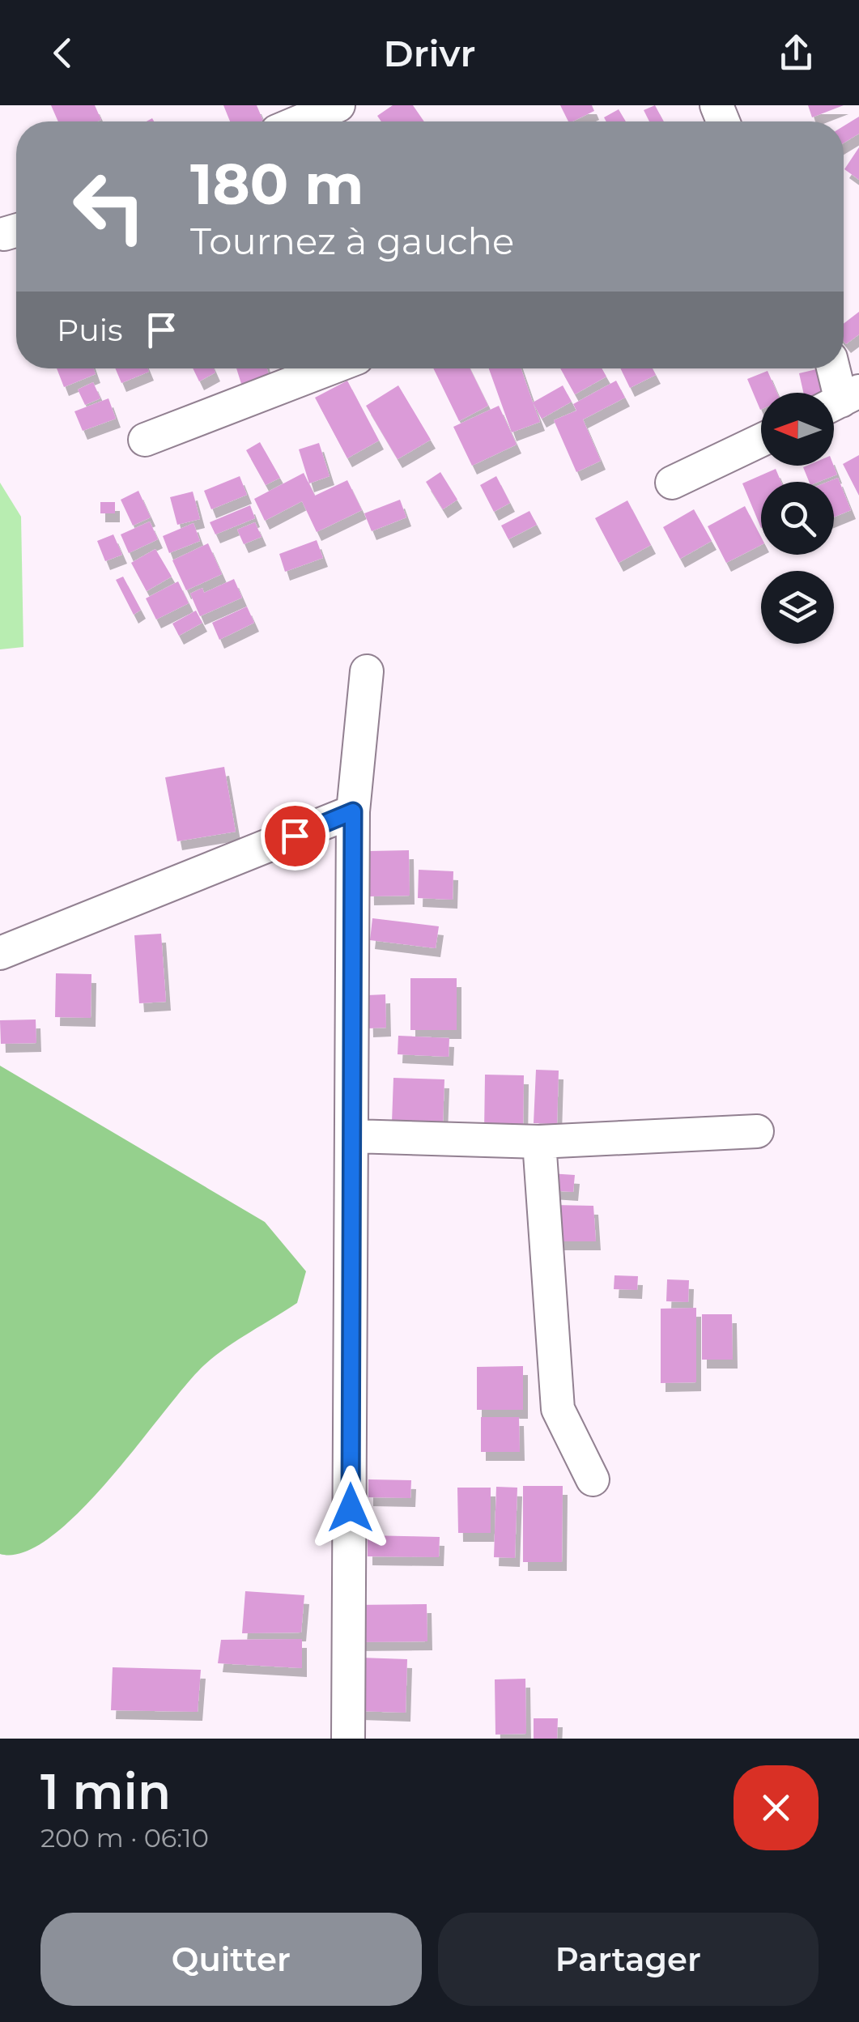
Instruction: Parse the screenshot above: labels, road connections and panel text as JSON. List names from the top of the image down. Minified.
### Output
{"north":"left","page":{"header":"Drivr","turn":["180 m","Tournez à gauche"],"then":"Puis","heading":["1 min","200 m · 06:10"],"buttons":["Quitter","Partager"]}}
